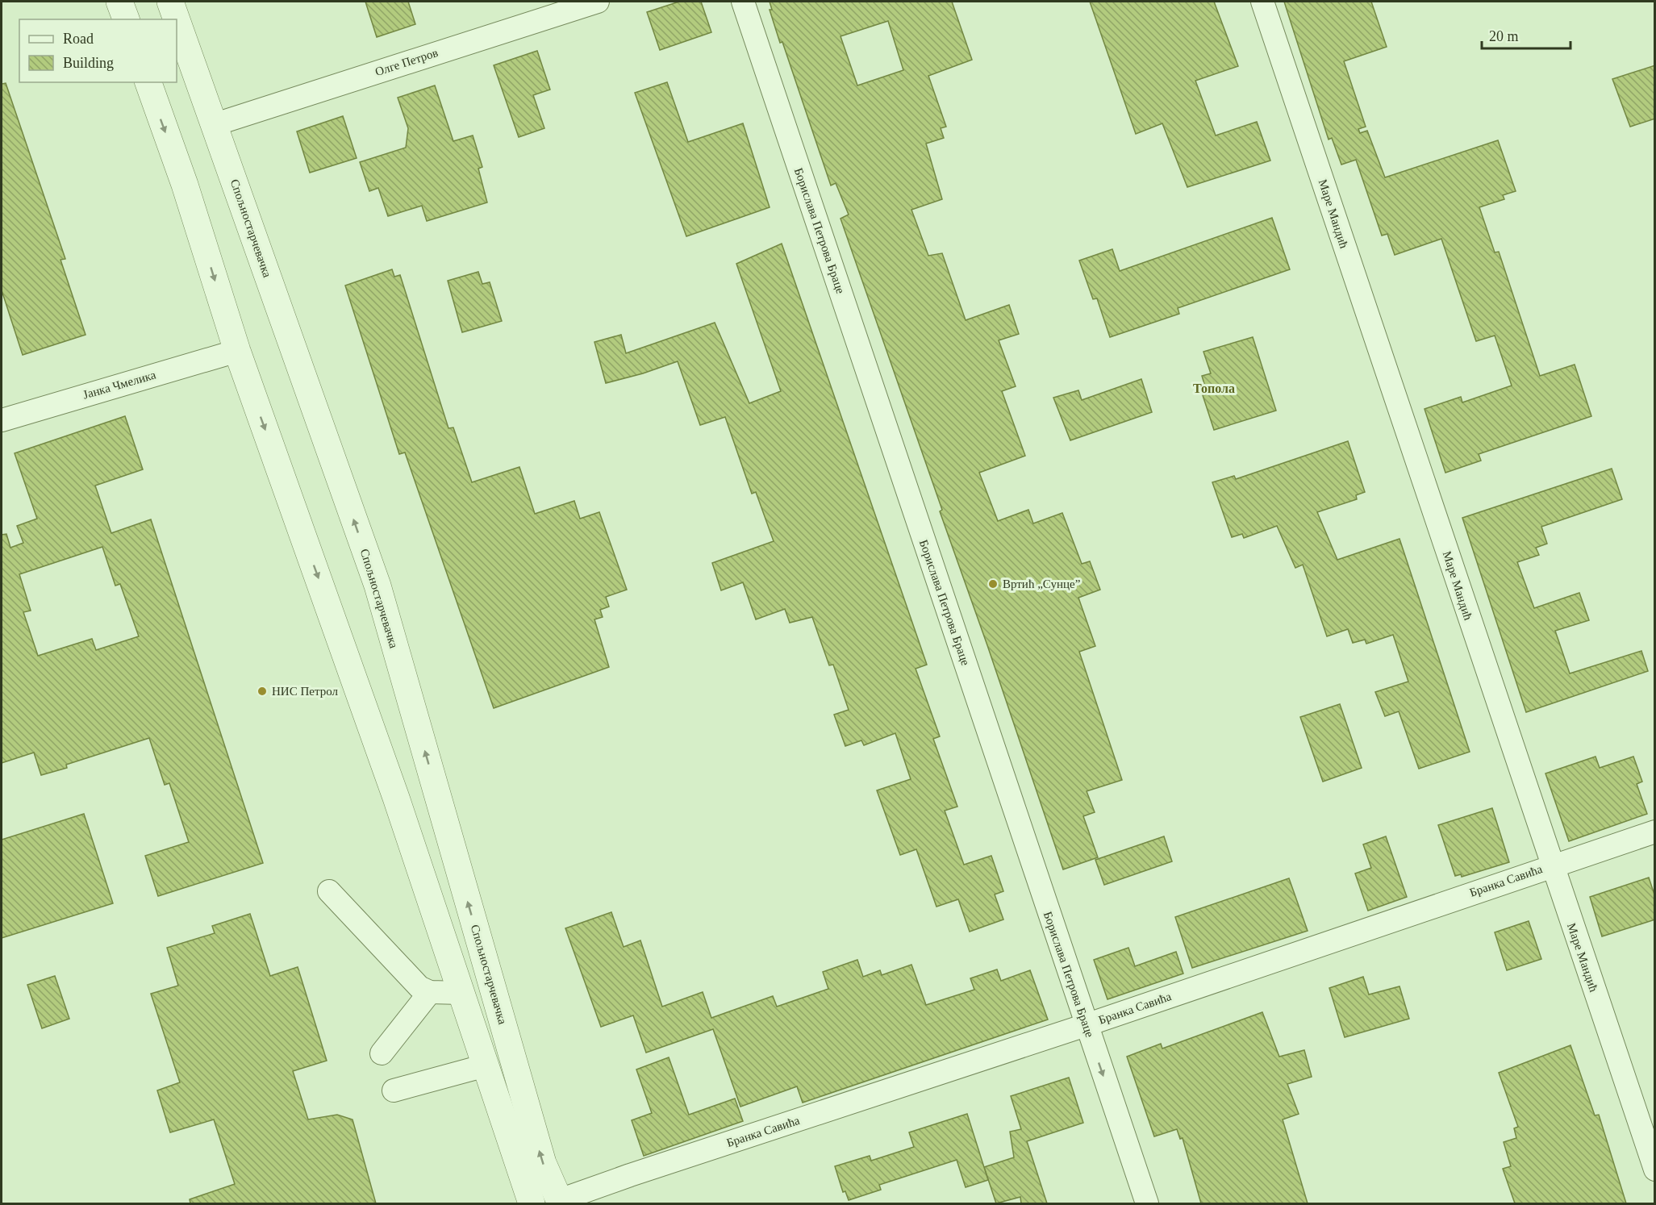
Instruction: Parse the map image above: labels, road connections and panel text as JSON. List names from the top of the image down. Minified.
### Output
{"streets":{"street":["Олге Петров","Маре Мандић","Спољностарчевачка","Борислава Петрова Браце","Јанка Чмелика","Бранка Савића"]},"crossings":[["Олге Петров","Спољностарчевачка"],["Маре Мандић","Бранка Савића"],["Спољностарчевачка","Бранка Савића"],["Борислава Петрова Браце","Бранка Савића"]],"districts":["Топола"],"places":["Вртић „Сунце”","НИС Петрол"],"legend":["Road","Building"],"scale_bar":"20 m"}
